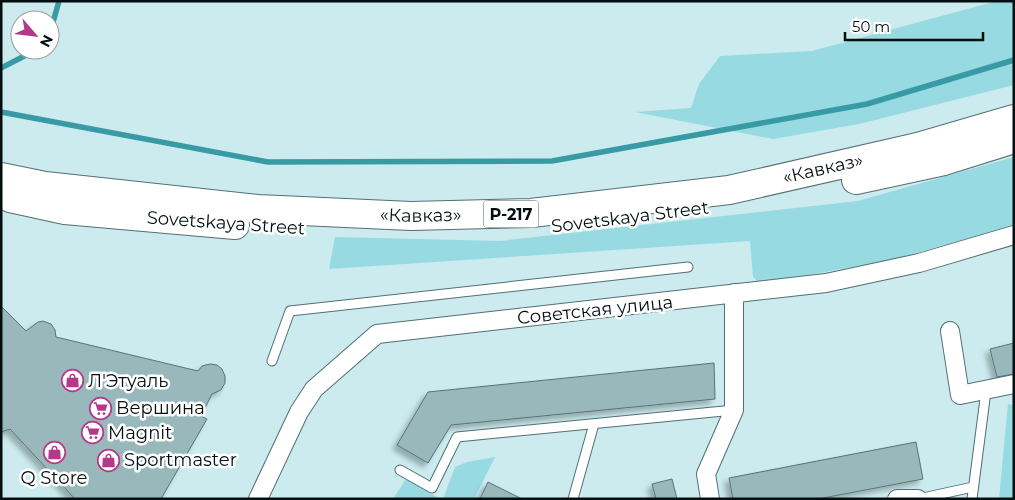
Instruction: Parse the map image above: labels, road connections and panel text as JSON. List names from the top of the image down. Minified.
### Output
{"streets":{"highway":["«Кавказ»","Р-217","Sovetskaya Street"],"street":["Советская улица"]},"places":{"shop":["Л'Этуаль","Q Store","Sportmaster"],"supermarket":["Вершина","Magnit"]},"scale_bar":"50 m","north":"bottom right"}
